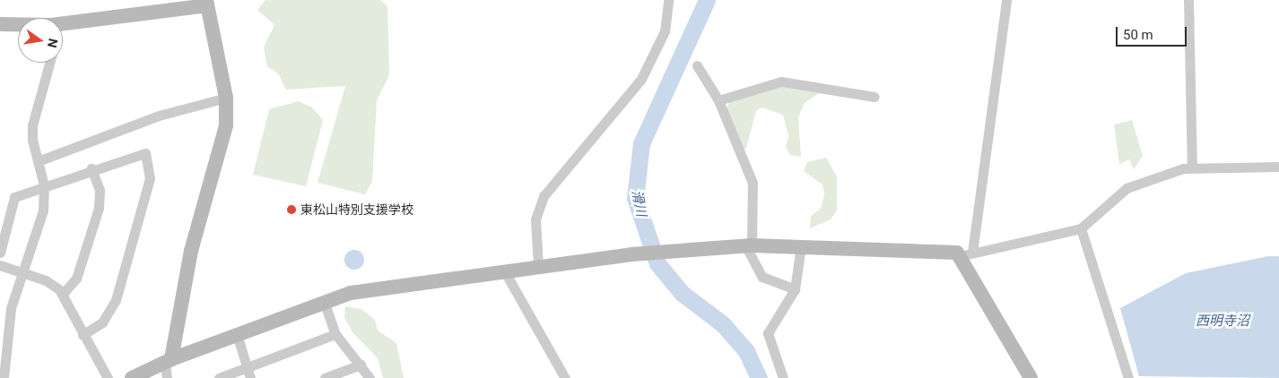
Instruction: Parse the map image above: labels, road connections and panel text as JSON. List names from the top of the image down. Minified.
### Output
{"water":["滑川","西明寺沼"],"places":["東松山特別支援学校"],"scale_bar":"50 m","north":"right"}
